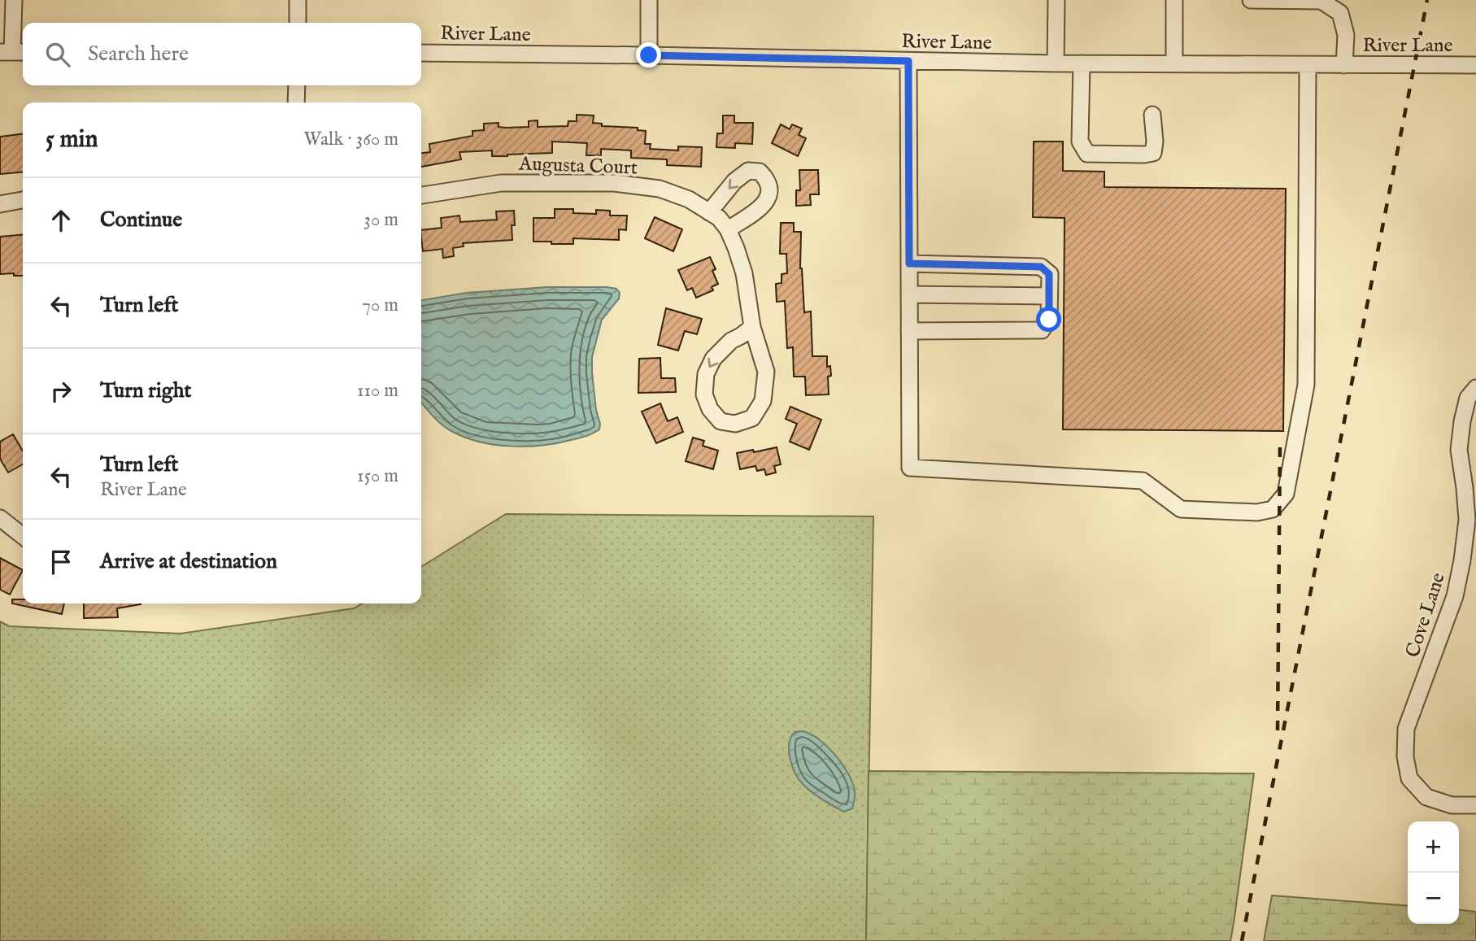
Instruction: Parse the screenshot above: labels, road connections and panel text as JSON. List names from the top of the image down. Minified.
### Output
{"streets":{"street":["River Lane","Augusta Court","Cove Lane"]},"page":{"search":"Search here","heading":["5 min","Walk · 360 m"],"list":[["Continue","30 m"],["Turn left","70 m"],["Turn right","110 m"],["Turn left","River Lane","150 m"],"Arrive at destination"],"map_buttons":["+","−"]}}
